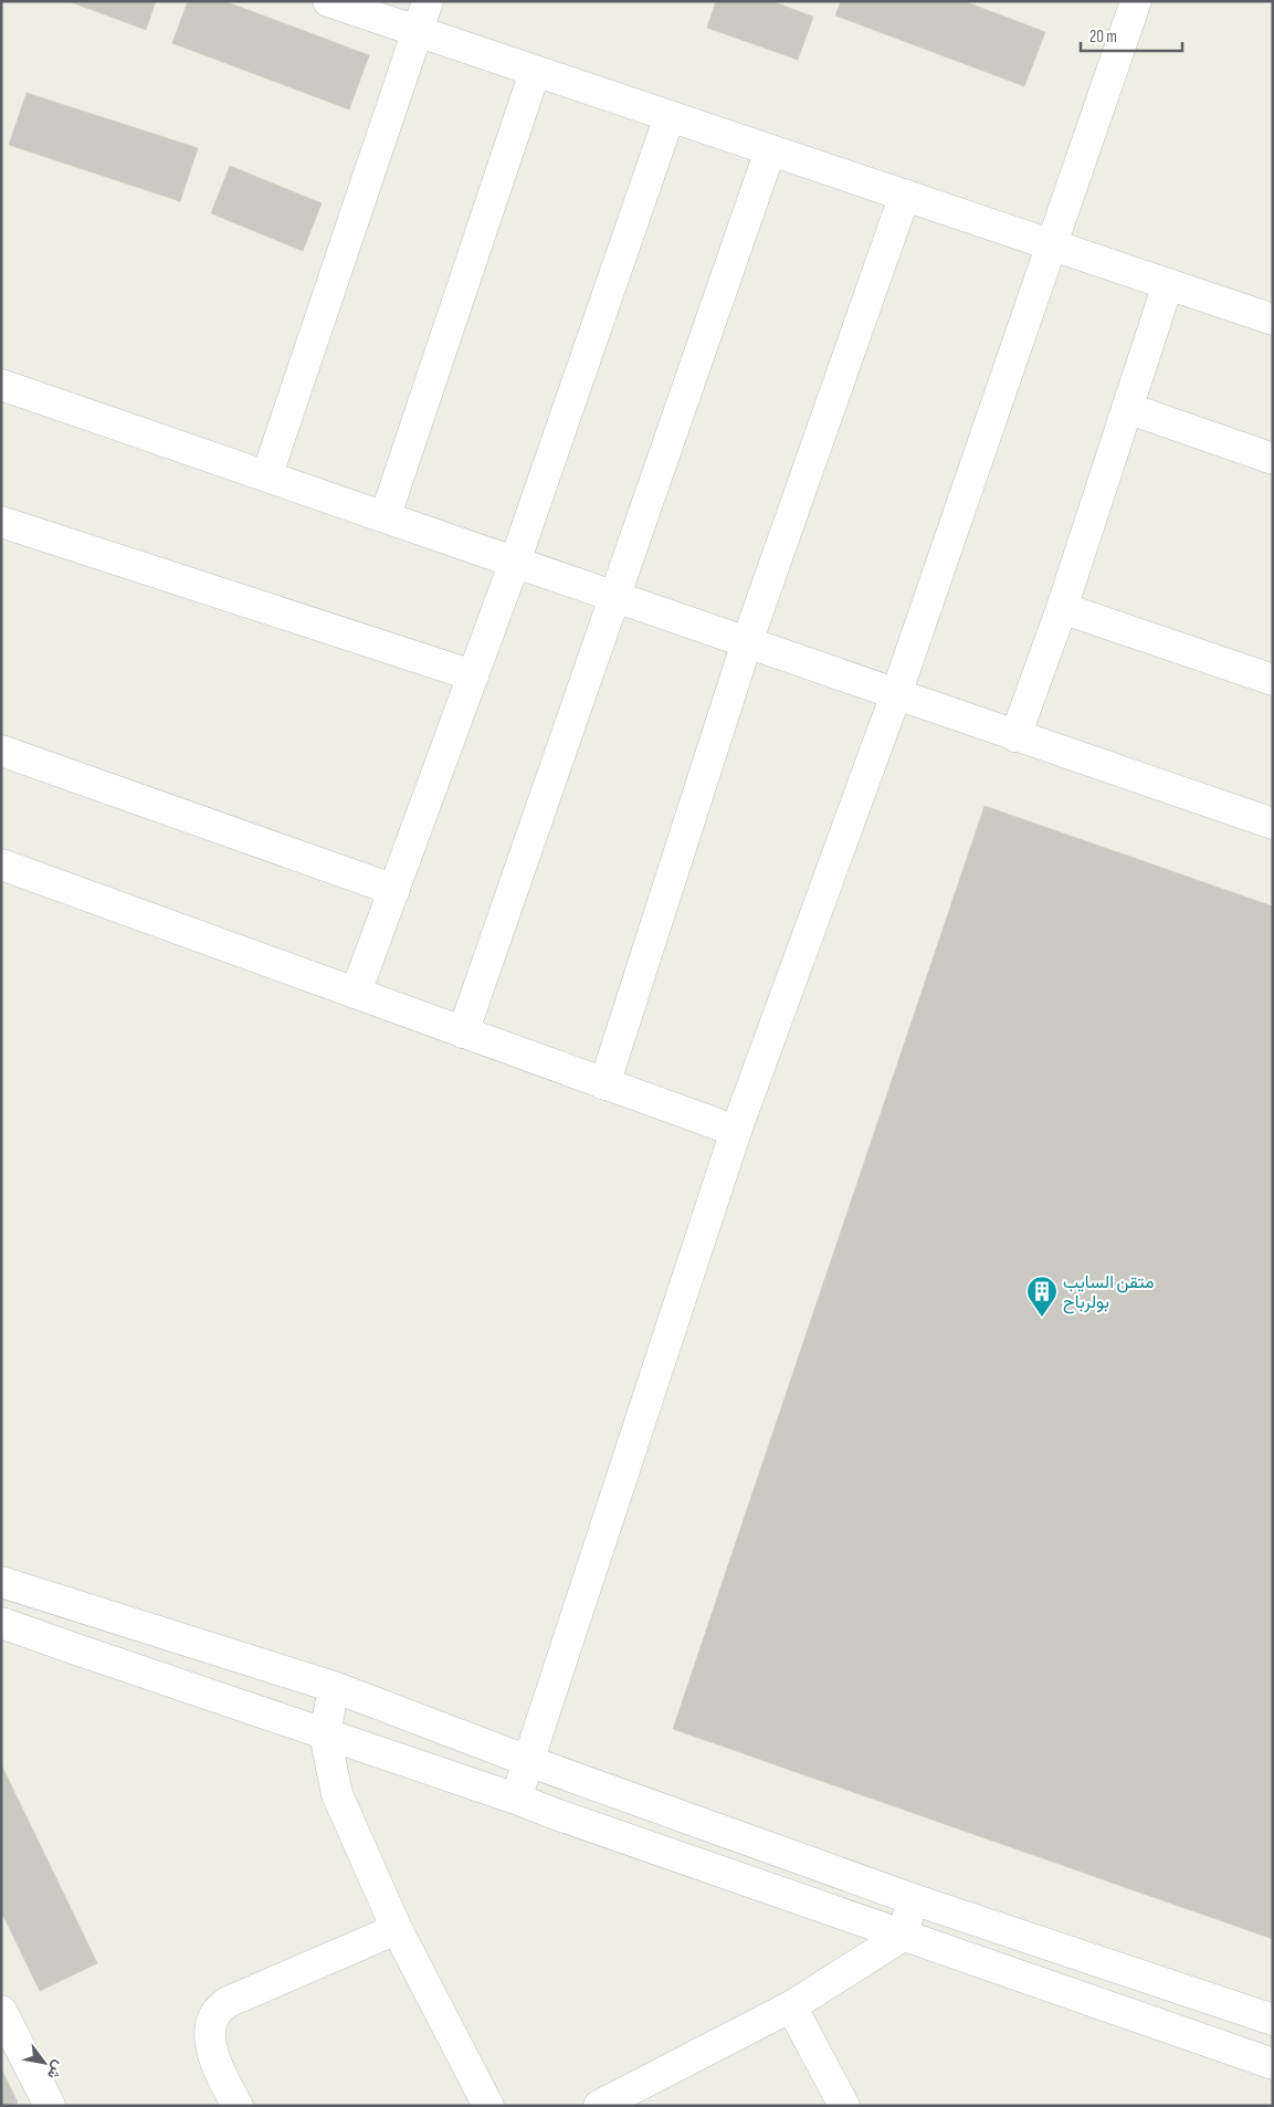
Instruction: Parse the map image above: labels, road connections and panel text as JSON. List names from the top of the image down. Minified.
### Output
{"places":{"building":["متقن السايب بولرباح"]},"scale_bar":"20 m","north":"bottom right"}
